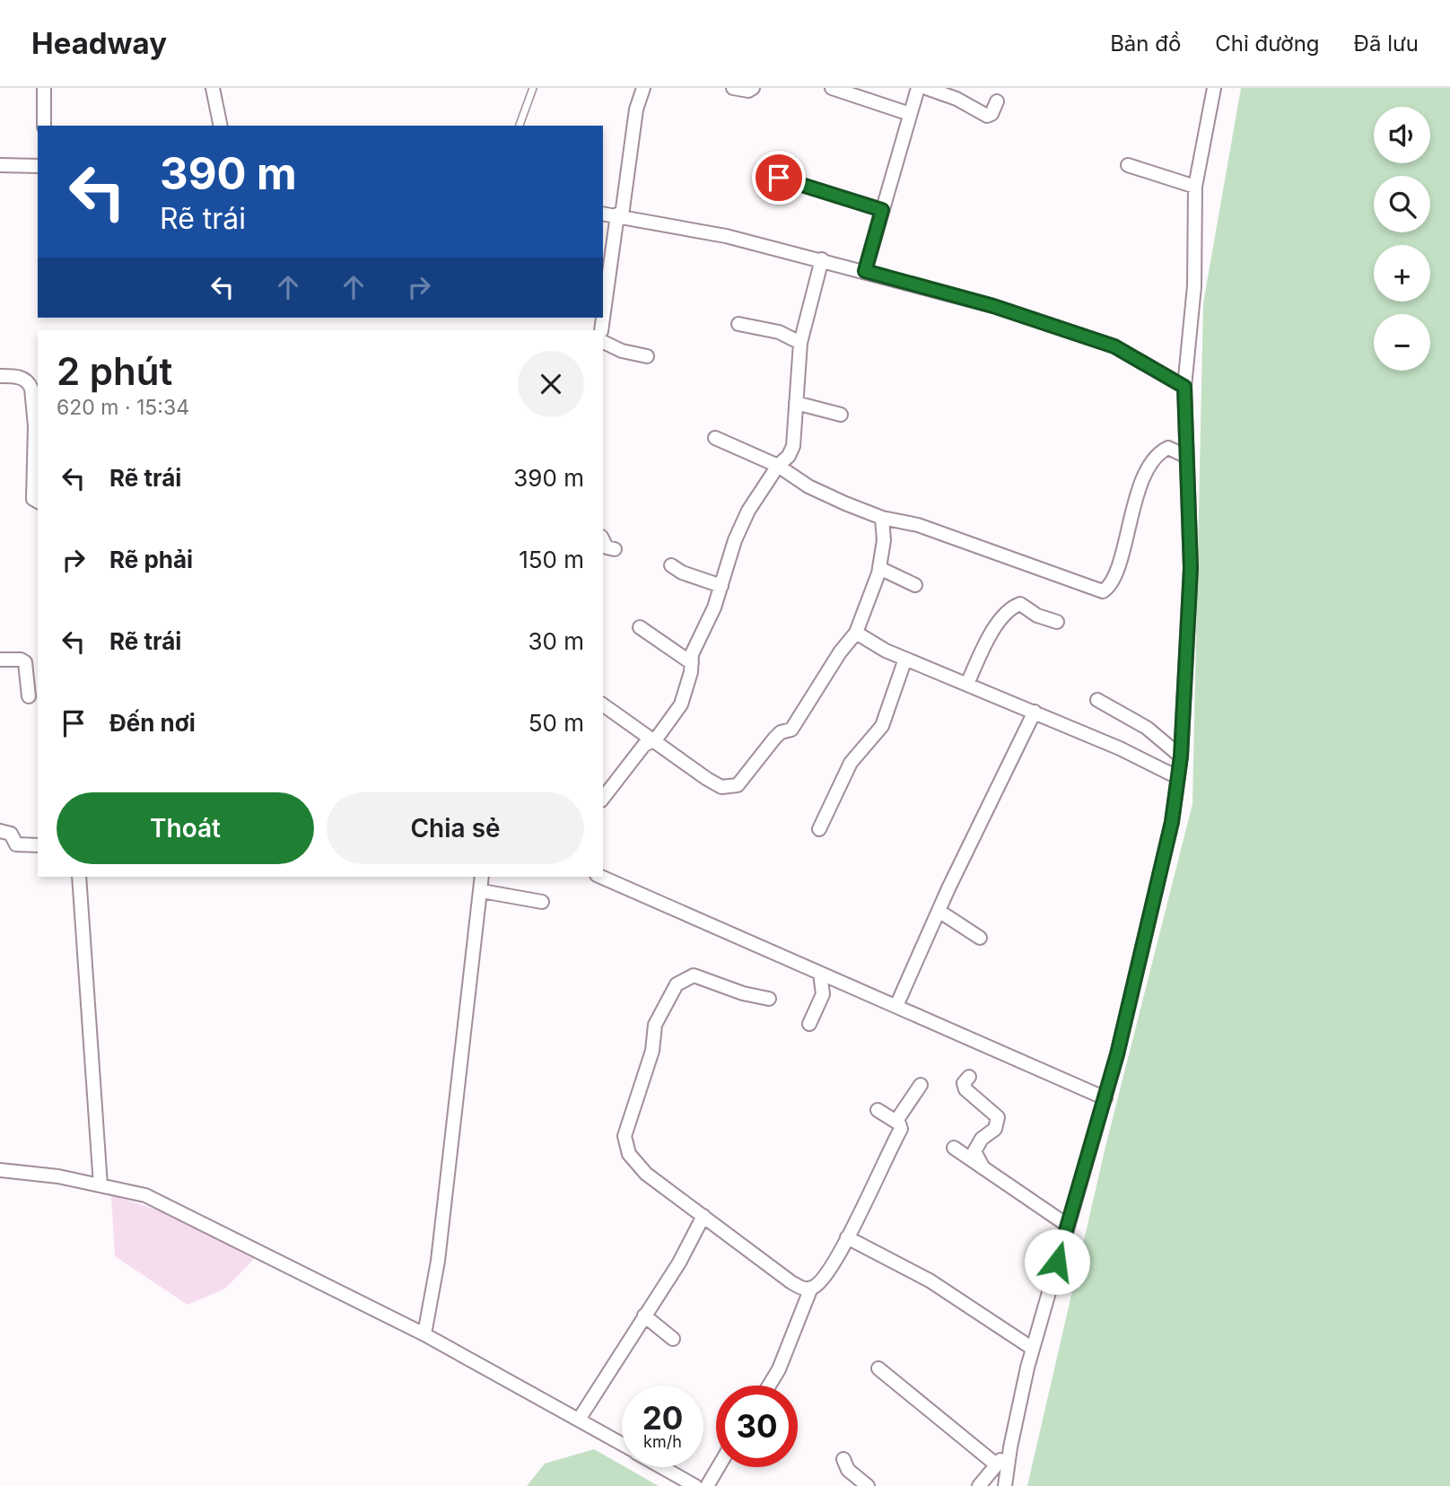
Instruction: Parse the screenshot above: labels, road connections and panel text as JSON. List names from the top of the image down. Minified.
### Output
{"page":{"header":"Headway","nav":["Bản đồ","Chỉ đường","Đã lưu"],"map_buttons":["+","−"],"turn":["390 m","Rẽ trái"],"heading":["2 phút","620 m · 15:34"],"list":[{"name":"Rẽ trái","value":"390 m"},{"name":"Rẽ phải","value":"150 m"},{"name":"Rẽ trái","value":"30 m"},{"name":"Đến nơi","value":"50 m"}],"buttons":["Thoát","Chia sẻ"],"speed":"20 km/h","limit":"30"}}
